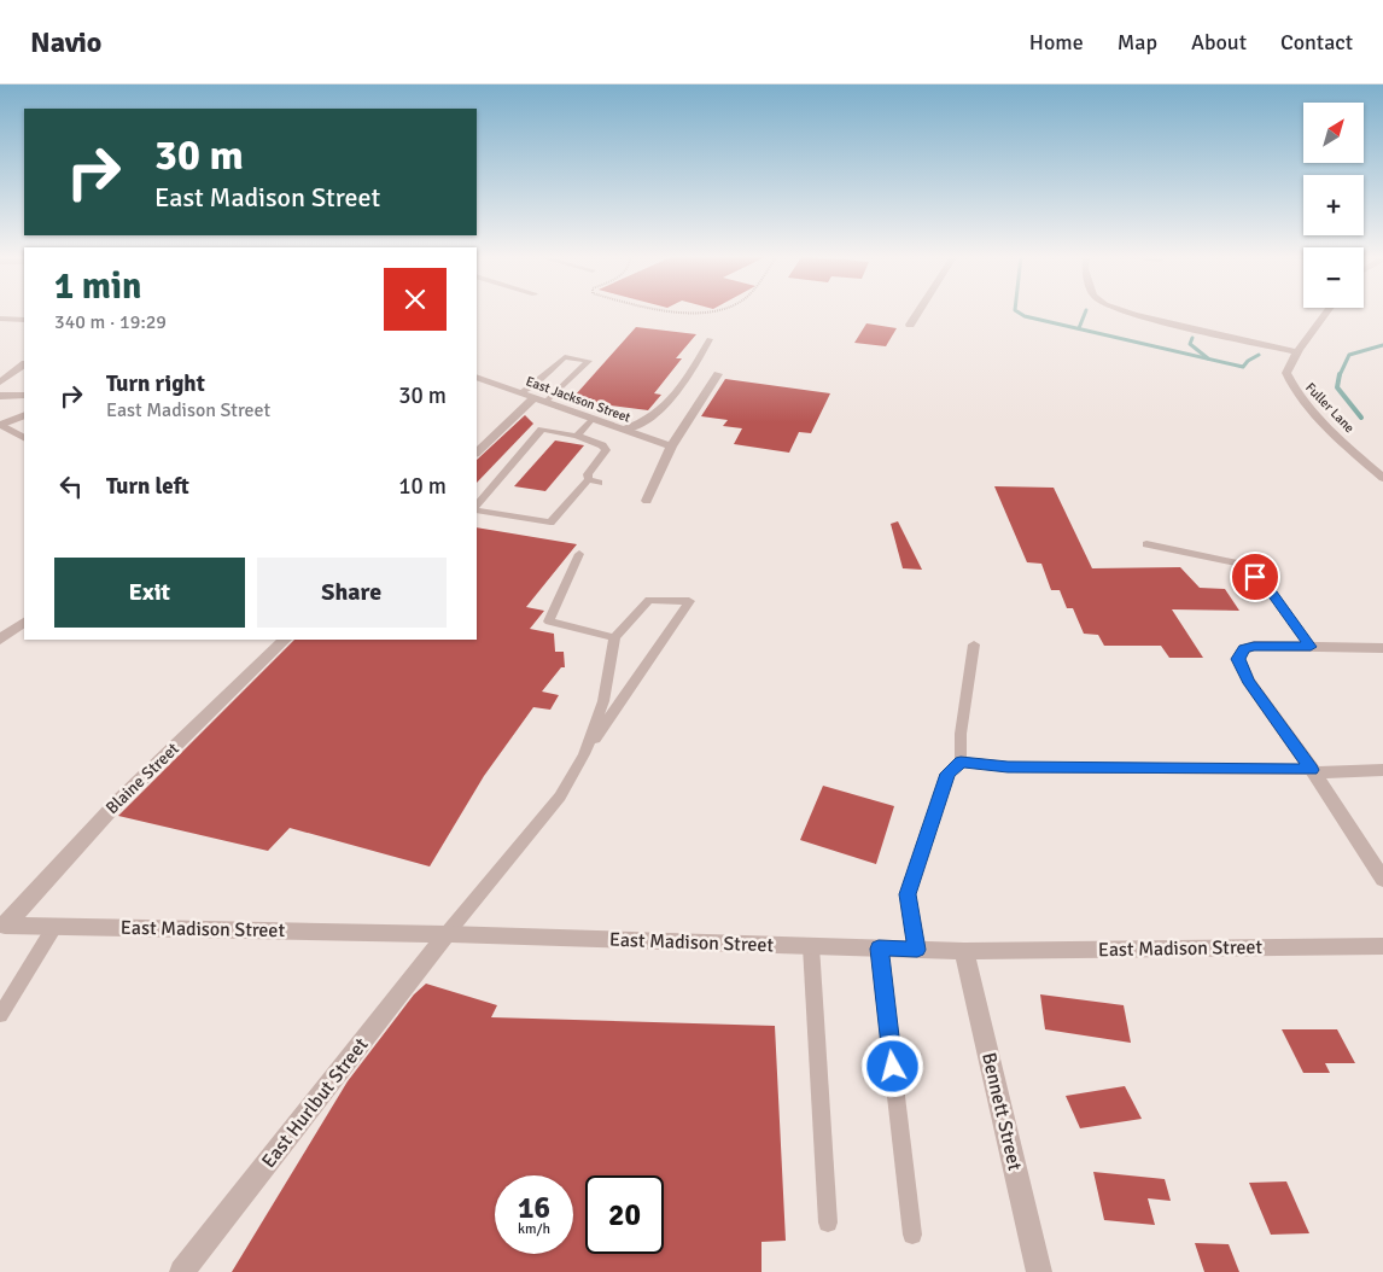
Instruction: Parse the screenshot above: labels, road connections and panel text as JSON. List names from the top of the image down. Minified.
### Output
{"streets":{"street":["East Jackson Street","Fuller Lane","Blaine Street","East Madison Street","East Hurlbut Street","Bennett Street"]},"crossings":[["Blaine Street","East Madison Street"],["East Madison Street","East Hurlbut Street"],["East Madison Street","Bennett Street"]],"north":"top right","page":{"header":"Navio","nav":["Home","Map","About","Contact"],"map_buttons":["+","−"],"turn":["30 m","East Madison Street"],"heading":["1 min","340 m · 19:29"],"list":[{"name":"Turn right","note":"East Madison Street","value":"30 m"},{"name":"Turn left","value":"10 m"}],"buttons":["Exit","Share"],"speed":"16 km/h","limit":"20"}}
